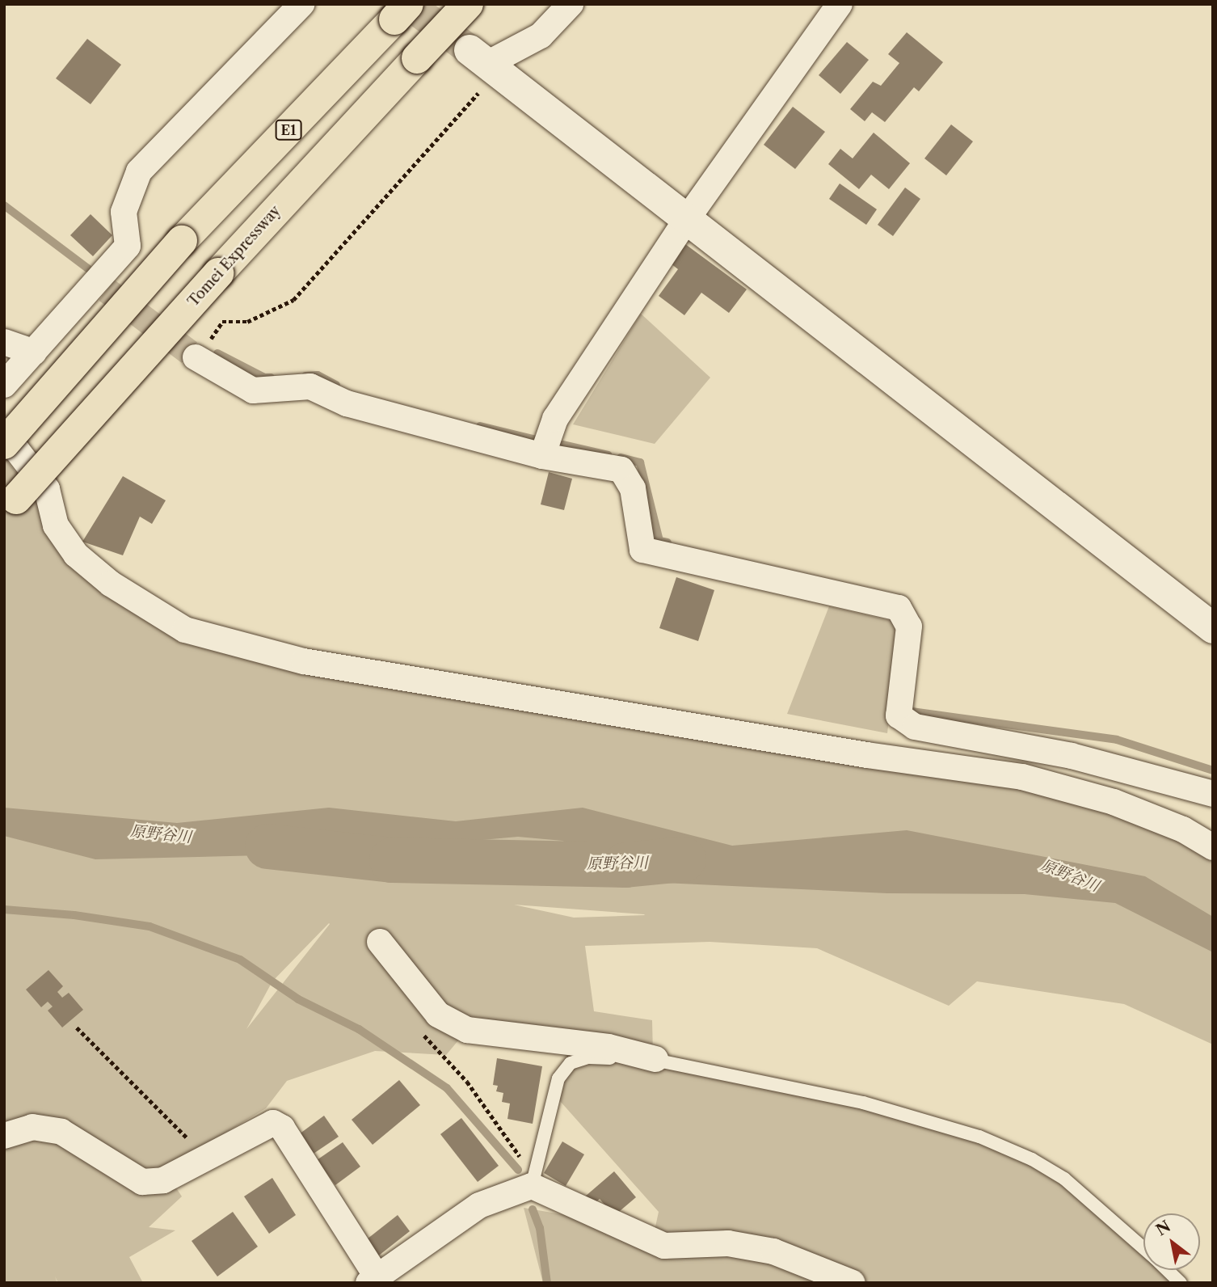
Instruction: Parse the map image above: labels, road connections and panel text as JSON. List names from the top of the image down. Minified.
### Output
{"streets":{"highway":["E1","Tomei Expressway"]},"water":["原野谷川"],"north":"top left"}
